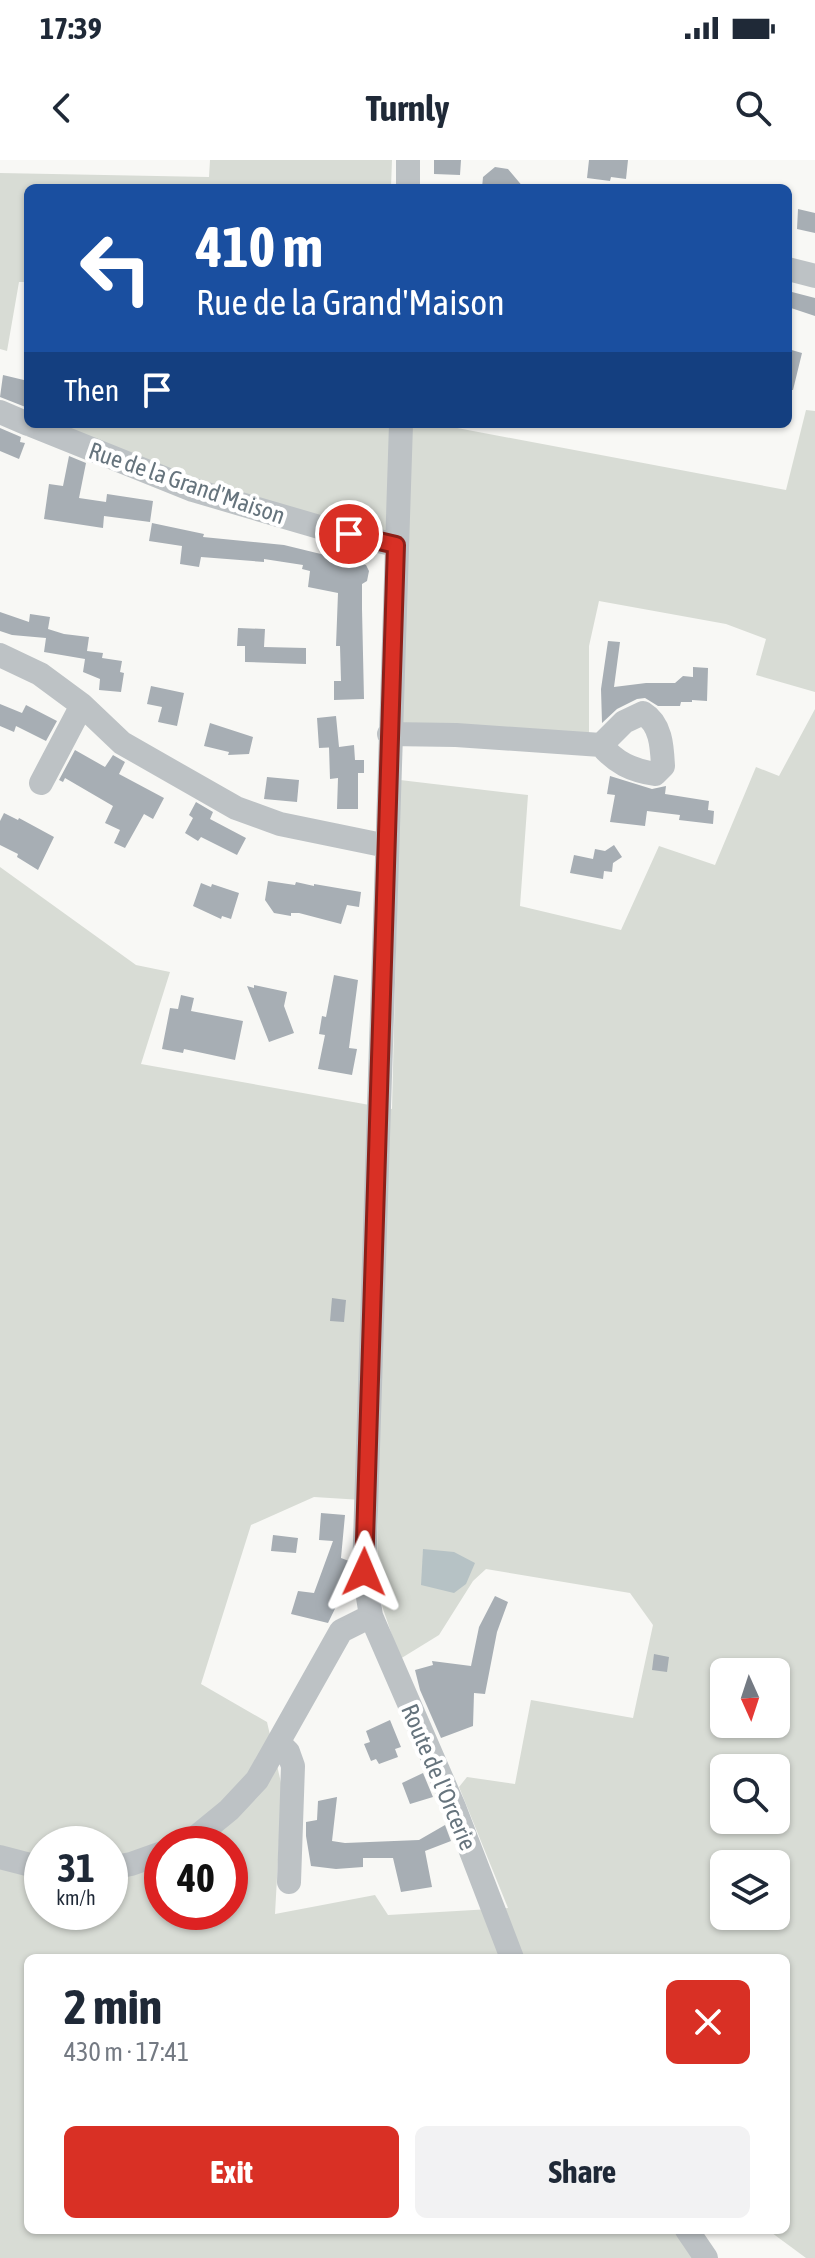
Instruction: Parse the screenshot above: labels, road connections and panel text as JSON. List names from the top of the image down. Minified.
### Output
{"streets":{"street":["Rue de la Grand'Maison","Route de l'Orcerie"]},"crossings":[["Rue de la Grand'Maison","Route de l'Orcerie"]],"north":"bottom","page":{"status":"17:39","header":"Turnly","turn":["410 m","Rue de la Grand'Maison"],"then":"Then","speed":"31 km/h","limit":"40","heading":["2 min","430 m · 17:41"],"buttons":["Exit","Share"]}}
